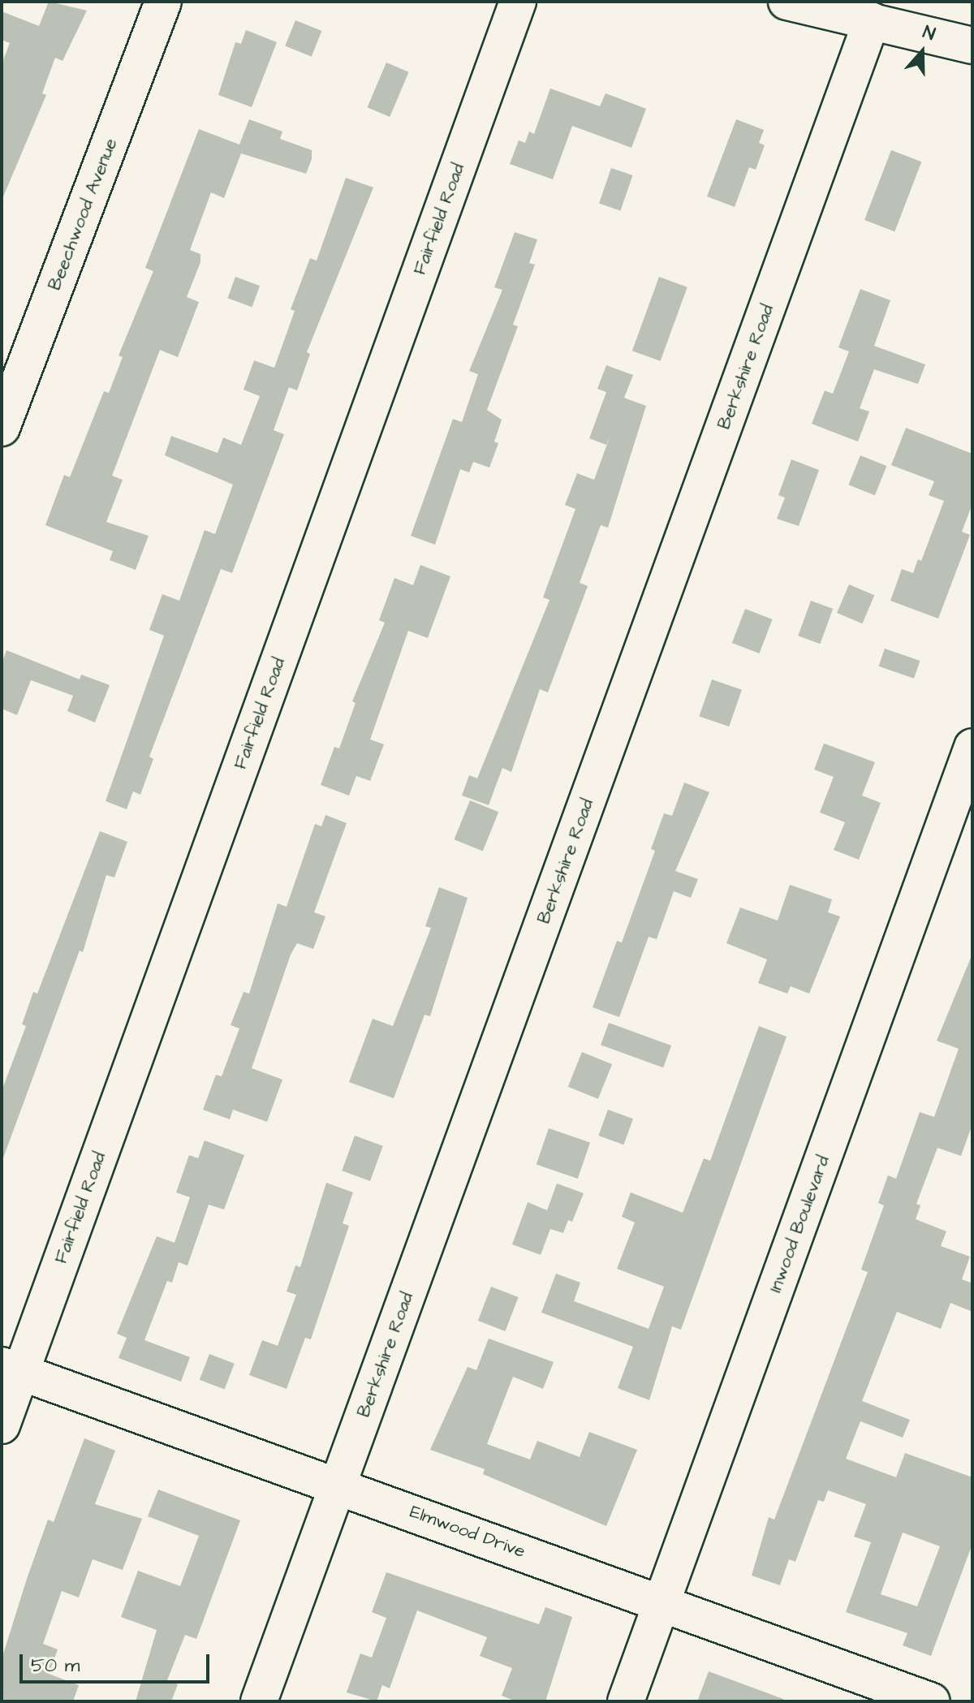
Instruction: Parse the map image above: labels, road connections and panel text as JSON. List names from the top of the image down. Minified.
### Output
{"streets":{"street":["Beechwood Avenue","Fairfield Road","Berkshire Road","Inwood Boulevard","Elmwood Drive"]},"crossings":[["Fairfield Road","Elmwood Drive"],["Berkshire Road","Elmwood Drive"],["Inwood Boulevard","Elmwood Drive"]],"scale_bar":"50 m","north":"top"}
